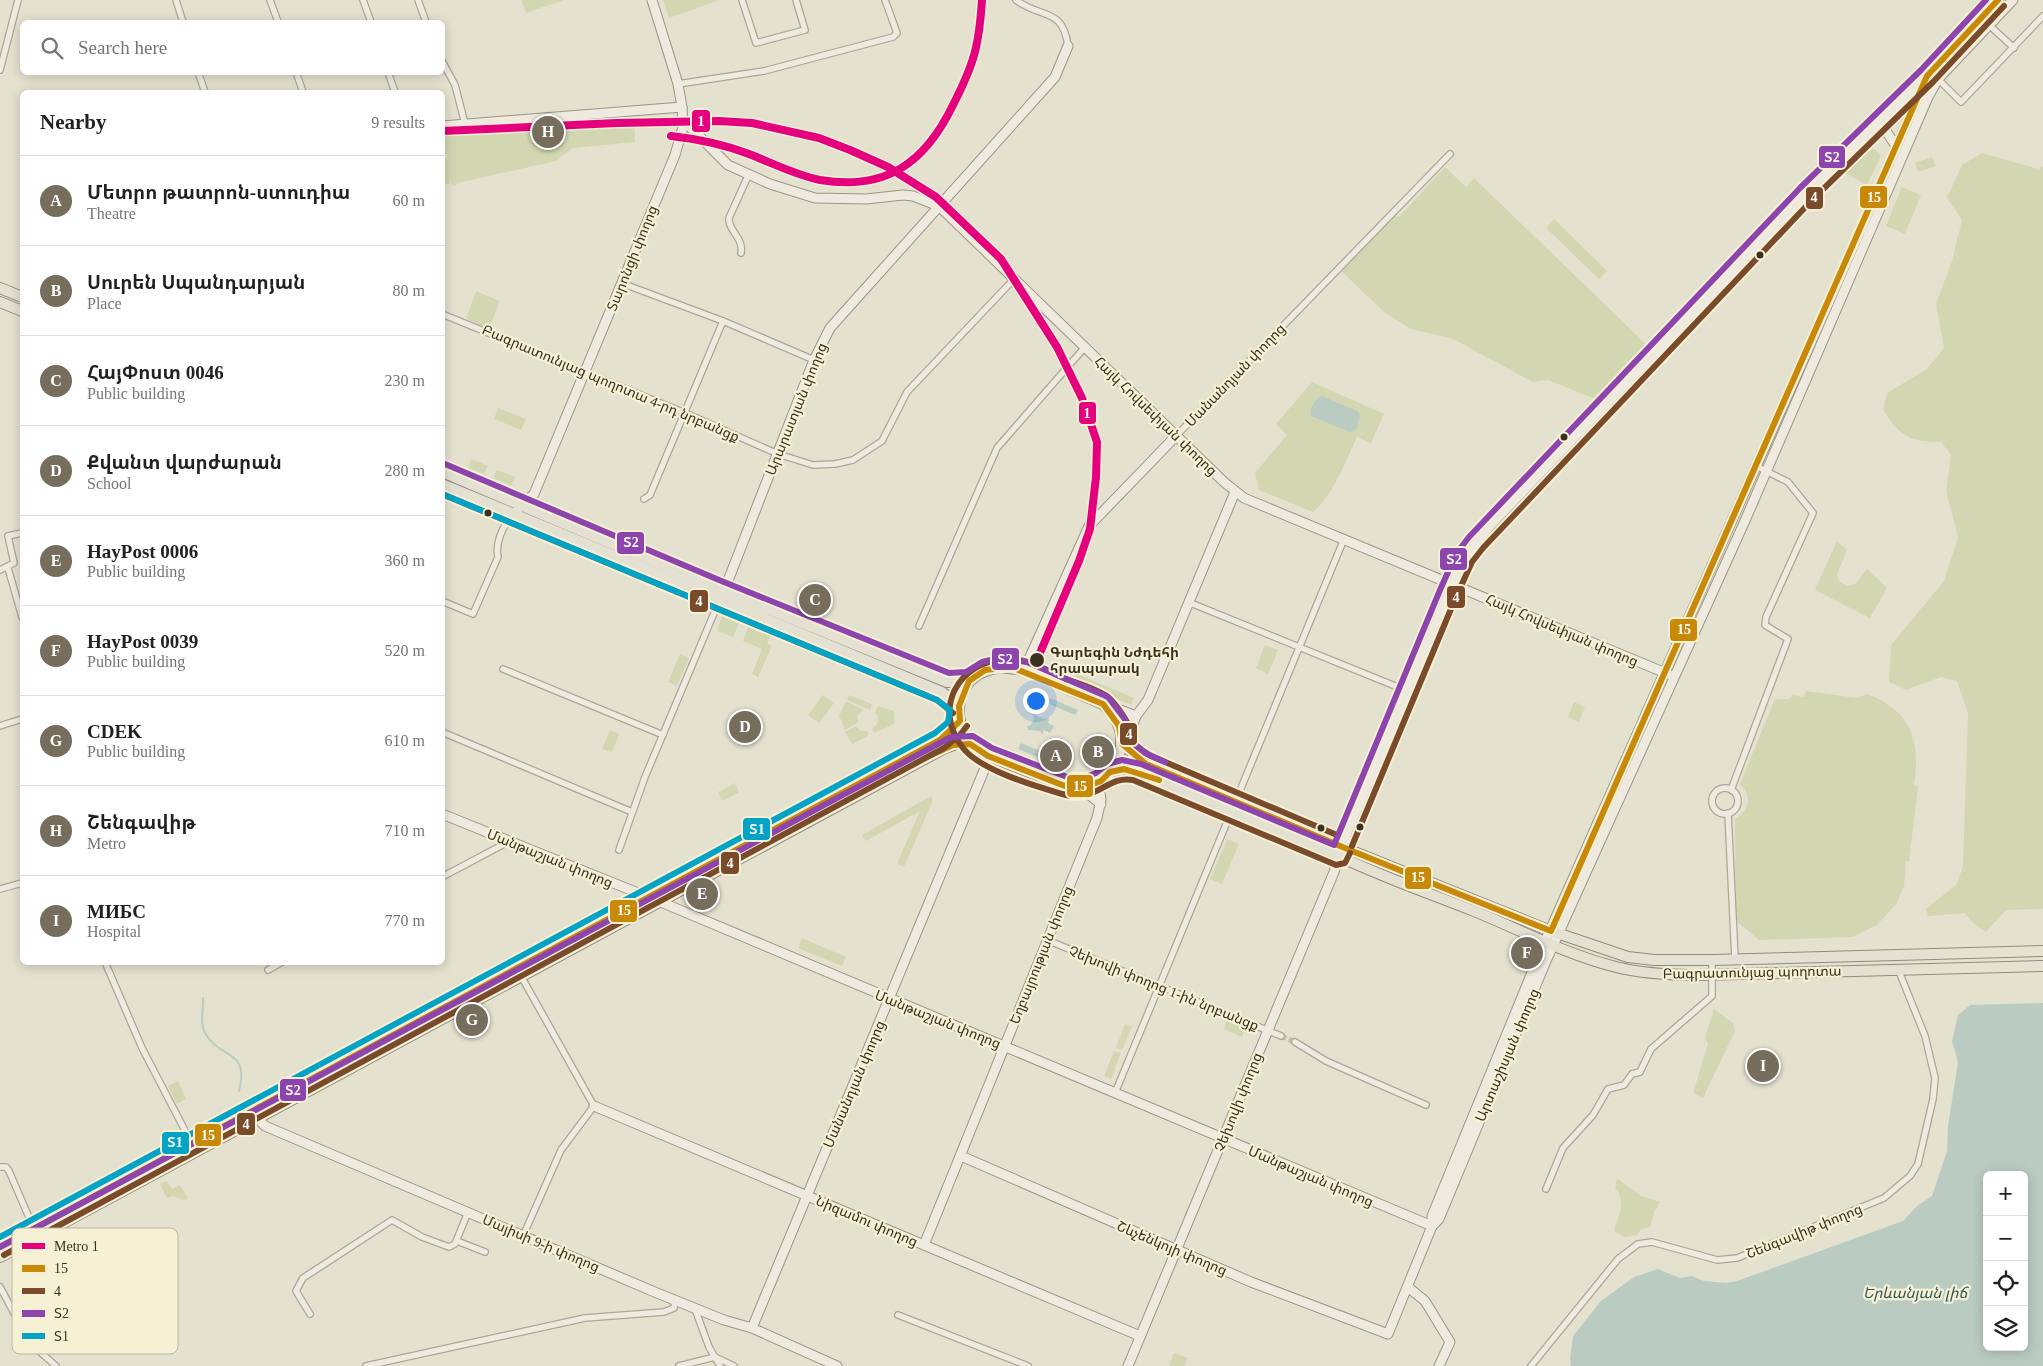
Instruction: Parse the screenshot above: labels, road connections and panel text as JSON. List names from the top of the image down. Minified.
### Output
{"streets":{"main road":["Բագրատունյաց պողոտա"],"street":["Տարոնցի փողոց","Մանանդյան փողոց","Բագրատունյաց պողոտա 4-րդ նրբանցք","Արարատյան փողոց","Հայկ Հովսեփյան փողոց","Մանթաշյան փողոց","Եղբայրության փողոց","Չեխովի փողոց 1-ին նրբանցք","Արտաշիսյան փողոց","Չեխովի փողոց","Նիզամու փողոց","Շենգավիթ փողոց","Մայիսի 9-ի փողոց","Շևչենկոյի փողոց"]},"crossings":[["Տարոնցի փողոց","Բագրատունյաց պողոտա 4-րդ նրբանցք"],["Տարոնցի փողոց","Հայկ Հովսեփյան փողոց"],["Մանանդյան փողոց","Հայկ Հովսեփյան փողոց"],["Մանանդյան փողոց","Մանթաշյան փողոց"],["Մանանդյան փողոց","Եղբայրության փողոց"],["Մանանդյան փողոց","Բագրատունյաց պողոտա"],["Մանանդյան փողոց","Նիզամու փողոց"],["Մանանդյան փողոց","Մայիսի 9-ի փողոց"],["Բագրատունյաց պողոտա 4-րդ նրբանցք","Արարատյան փողոց"],["Բագրատունյաց պողոտա 4-րդ նրբանցք","Հայկ Հովսեփյան փողոց"],["Արարատյան փողոց","Հայկ Հովսեփյան փողոց"],["Հայկ Հովսեփյան փողոց","Արտաշիսյան փողոց"],["Հայկ Հովսեփյան փողոց","Չեխովի փողոց"],["Մանթաշյան փողոց","Եղբայրության փողոց"],["Մանթաշյան փողոց","Արտաշիսյան փողոց"],["Մանթաշյան փողոց","Չեխովի փողոց"],["Եղբայրության փողոց","Բագրատունյաց պողոտա"],["Եղբայրության փողոց","Չեխովի փողոց 1-ին նրբանցք"],["Եղբայրության փողոց","Նիզամու փողոց"],["Եղբայրության փողոց","Շևչենկոյի փողոց"],["Բագրատունյաց պողոտա","Արտաշիսյան փողոց"],["Բագրատունյաց պողոտա","Չեխովի փողոց"],["Բագրատունյաց պողոտա","Շենգավիթ փողոց"],["Չեխովի փողոց 1-ին նրբանցք","Չեխովի փողոց"],["Արտաշիսյան փողոց","Չեխովի փողոց"],["Արտաշիսյան փողոց","Շևչենկոյի փողոց"],["Չեխովի փողոց","Նիզամու փողոց"],["Չեխովի փողոց","Շևչենկոյի փողոց"]],"water":["Երևանյան լիճ"],"places":["Գարեգին Նժդեհի հրապարակ"],"lines":["metro line 1","transit line 15","transit line Տ2","transit line 4","transit line Տ1"],"legend":["Metro 1","15","4","Տ2","Տ1"],"page":{"search":"Search here","heading":["Nearby","9 results"],"pins":["H","C","D","B","A","E","F","G","I"],"list":[{"mark":"A","name":"Մետրո թատրոն-ստուդիա","note":"Theatre","value":"60 m"},{"mark":"B","name":"Սուրեն Սպանդարյան","note":"Place","value":"80 m"},{"mark":"C","name":"ՀայՓոստ 0046","note":"Public building","value":"230 m"},{"mark":"D","name":"Քվանտ վարժարան","note":"School","value":"280 m"},{"mark":"E","name":"HayPost 0006","note":"Public building","value":"360 m"},{"mark":"F","name":"HayPost 0039","note":"Public building","value":"520 m"},{"mark":"G","name":"CDEK","note":"Public building","value":"610 m"},{"mark":"H","name":"Շենգավիթ","note":"Metro","value":"710 m"},{"mark":"I","name":"МИБС","note":"Hospital","value":"770 m"}],"map_buttons":["+","−"]}}
